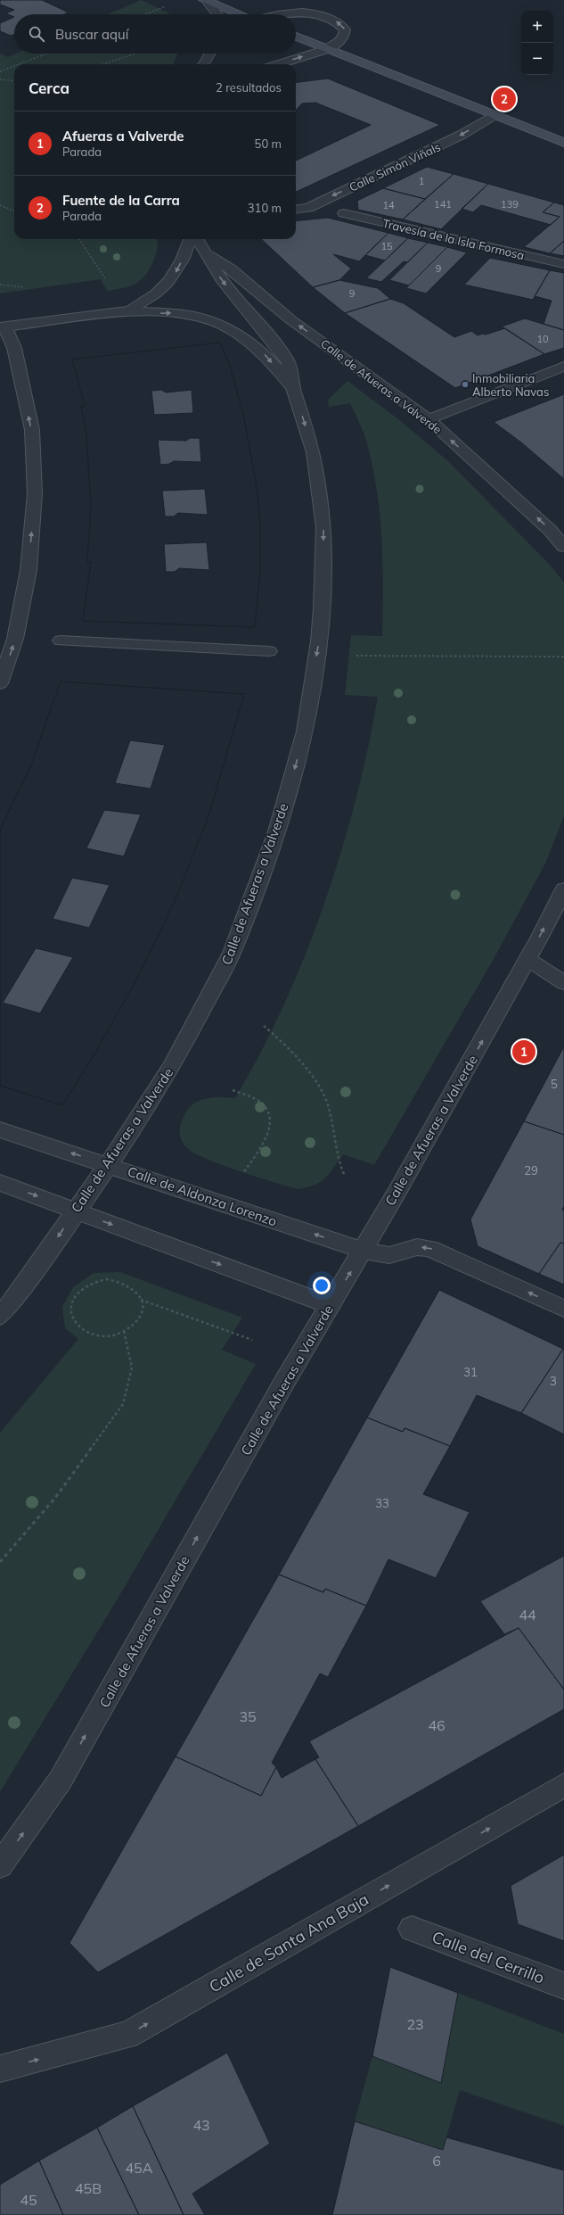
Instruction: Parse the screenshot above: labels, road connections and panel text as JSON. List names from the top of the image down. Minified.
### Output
{"streets":{"street":["Calle Simón Viñals","Travesía de la Isla Formosa","Calle de Afueras a Valverde","Calle de Aldonza Lorenzo","Calle de Santa Ana Baja","Calle del Cerrillo"]},"crossings":[["Calle de Afueras a Valverde","Calle de Aldonza Lorenzo"]],"one_way":["Calle Simón Viñals","Calle de Santa Ana Baja"],"places":["Inmobiliaria Alberto Navas"],"house_numbers":["1","141","139","14","15","9","9","10","5","29","31","3","33","44","35","46","23","43","6","45A","45B","45"],"page":{"map_buttons":["+","−"],"search":"Buscar aquí","heading":["Cerca","2 resultados"],"pins":["2","1"],"list":[{"mark":"1","name":"Afueras a Valverde","note":"Parada","value":"50 m"},{"mark":"2","name":"Fuente de la Carra","note":"Parada","value":"310 m"}]}}
